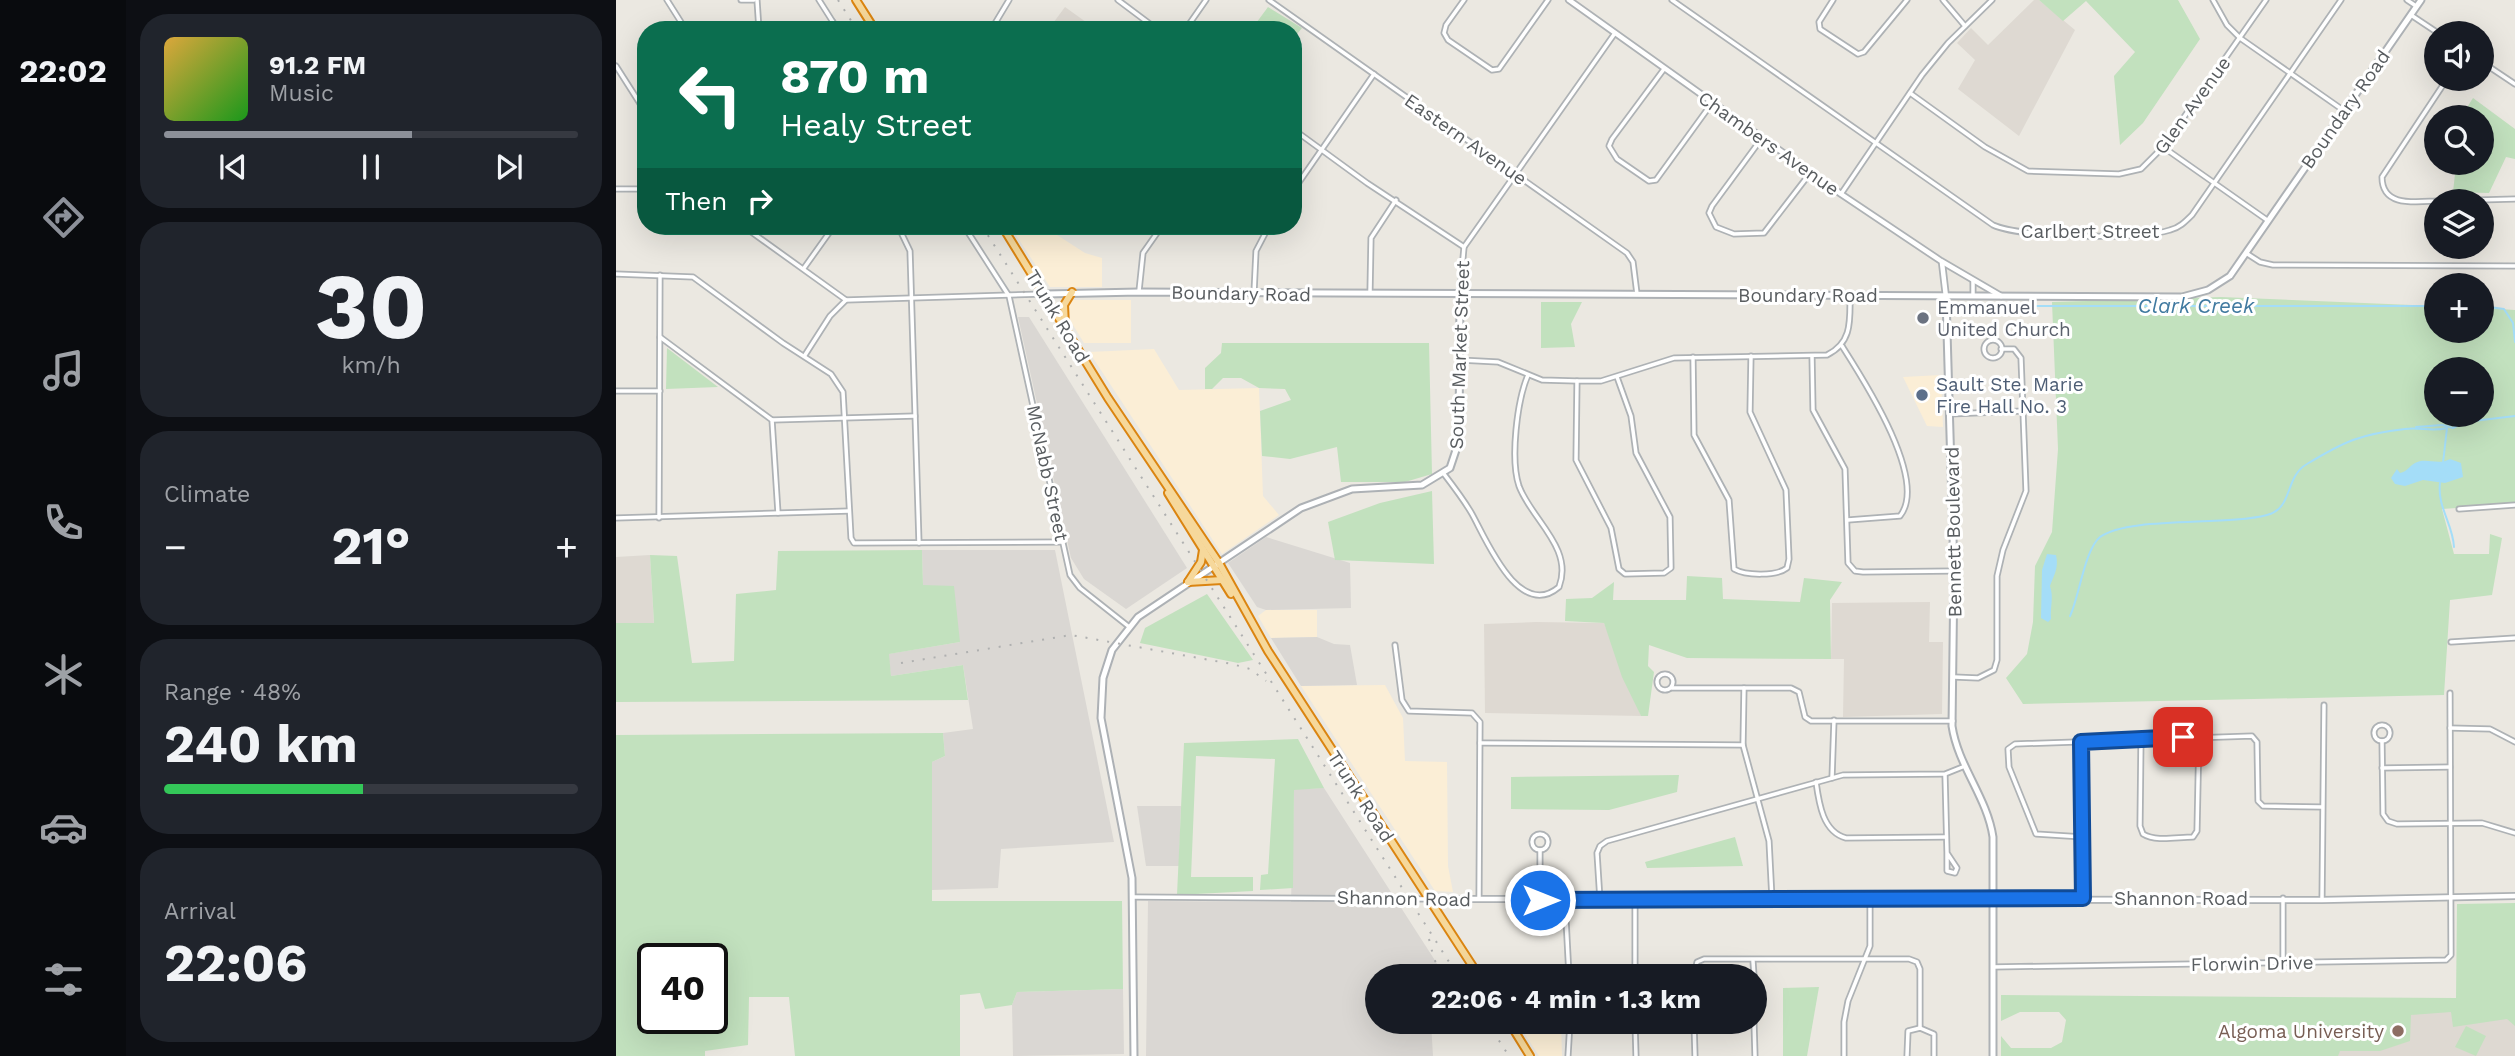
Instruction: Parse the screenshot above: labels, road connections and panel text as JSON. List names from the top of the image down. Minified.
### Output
{"streets":{"highway":["Trunk Road"],"main road":["Boundary Road","South Market Street","Bennett Boulevard"],"street":["Glen Avenue","Eastern Avenue","Chambers Avenue","Carlbert Street","McNabb Street","Shannon Road","Florwin Drive"]},"crossings":[["Boundary Road","Eastern Avenue"],["Boundary Road","Chambers Avenue"],["Boundary Road","Trunk Road"],["Boundary Road","South Market Street"],["Boundary Road","Bennett Boulevard"],["Eastern Avenue","South Market Street"],["Chambers Avenue","South Market Street"],["Chambers Avenue","Bennett Boulevard"],["Trunk Road","South Market Street"],["Trunk Road","Shannon Road"],["South Market Street","McNabb Street"],["South Market Street","Shannon Road"],["Bennett Boulevard","Shannon Road"],["Bennett Boulevard","Florwin Drive"],["Shannon Road","Florwin Drive"]],"water":["Clark Creek"],"places":["Emmanuel United Church","Sault Ste. Marie Fire Hall No. 3","Algoma University"],"page":{"tabs":"22:02","map_buttons":["+","−"],"turn":["870 m","Healy Street"],"song":["91.2 FM","Music"],"then":"Then","tile":[["30","km/h"],"Climate",["Range · 48%","240 km"],["Arrival","22:06"]],"heat":["−","21°","+"],"limit":"40","trip":"22:06 · 4 min · 1.3 km"}}
